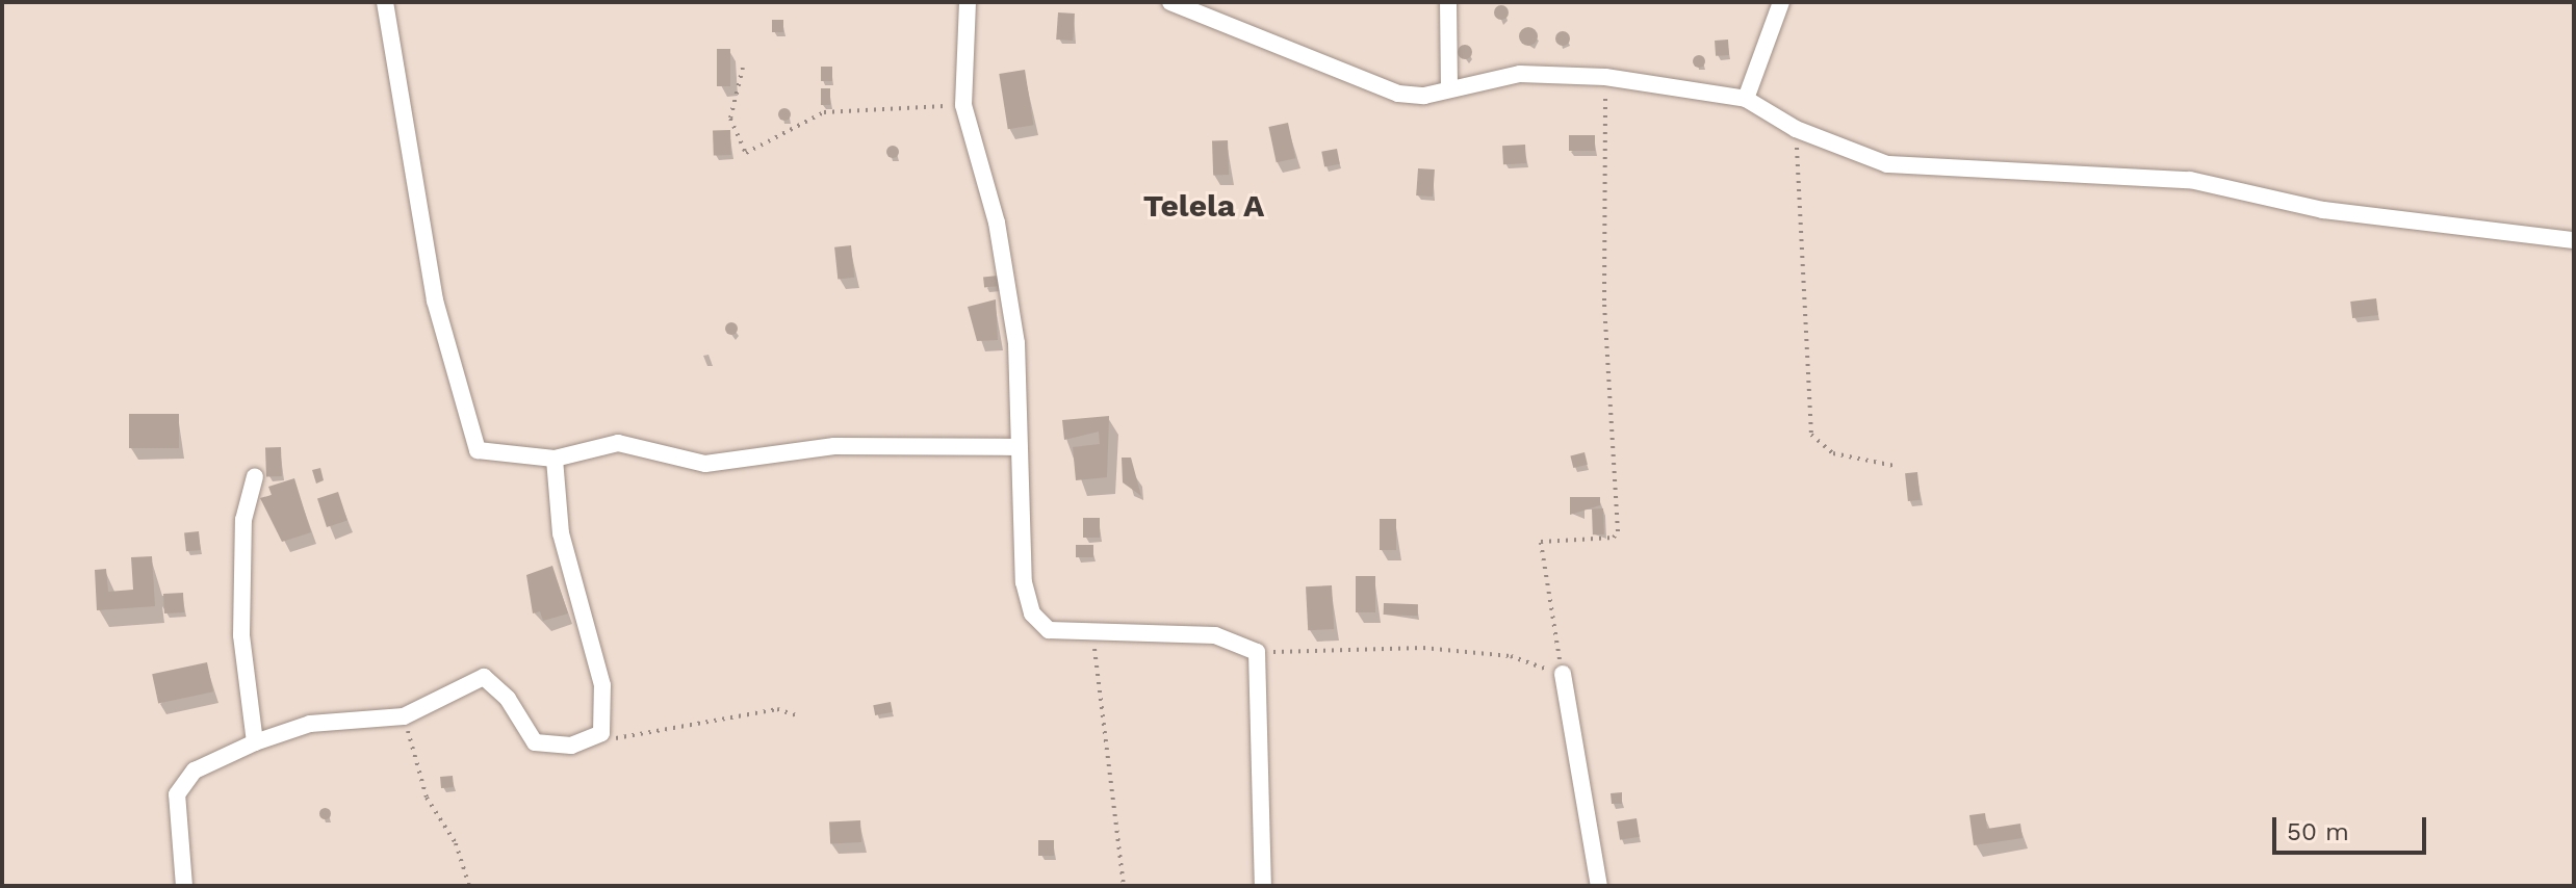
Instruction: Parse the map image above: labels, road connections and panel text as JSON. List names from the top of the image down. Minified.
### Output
{"districts":["Telela A"],"scale_bar":"50 m"}
